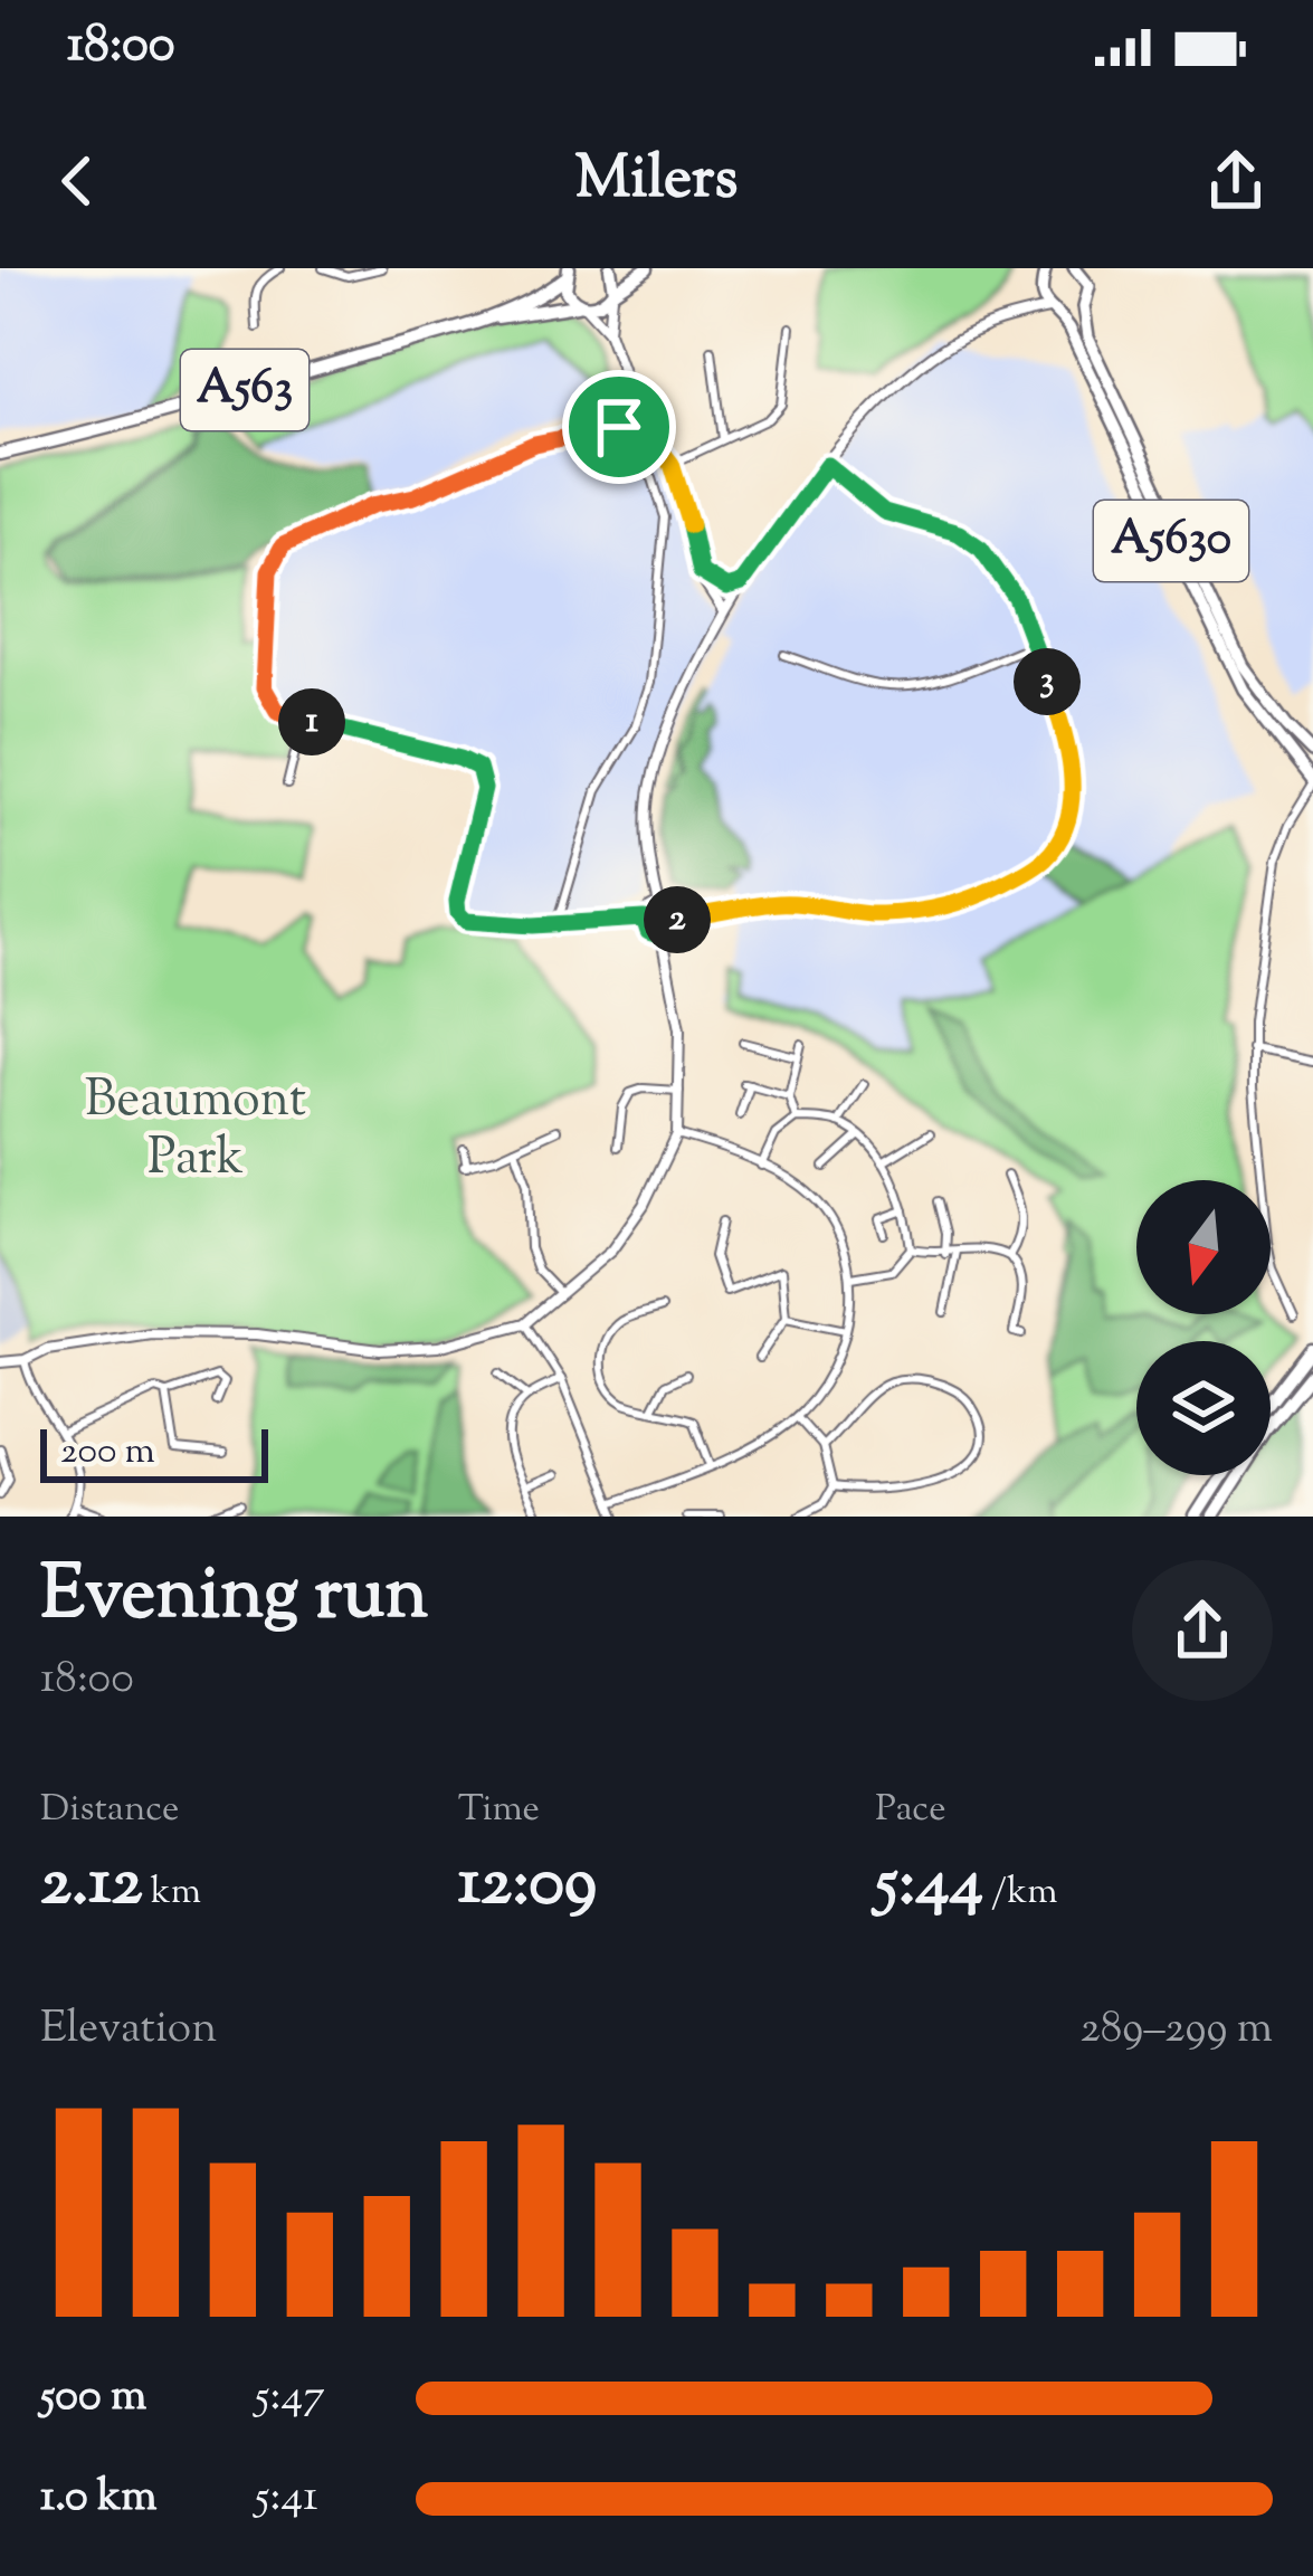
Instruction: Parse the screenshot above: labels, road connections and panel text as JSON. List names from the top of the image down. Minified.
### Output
{"streets":{"highway":["A563"],"main road":["A5630"]},"parks":["Beaumont Park"],"scale_bar":"200 m","north":"bottom","page":{"status":"18:00","header":"Milers","pins":["3","1","2"],"scale":"200 m","heading":["Evening run","18:00"],"stats":[["Distance","2.12 km"],["Time","12:09"],["Pace","5:44 /km"]],"chart":["Elevation","289–299 m"],"list":[{"name":"500 m","note":"5:47"},{"name":"1.0 km","note":"5:41"}]}}
